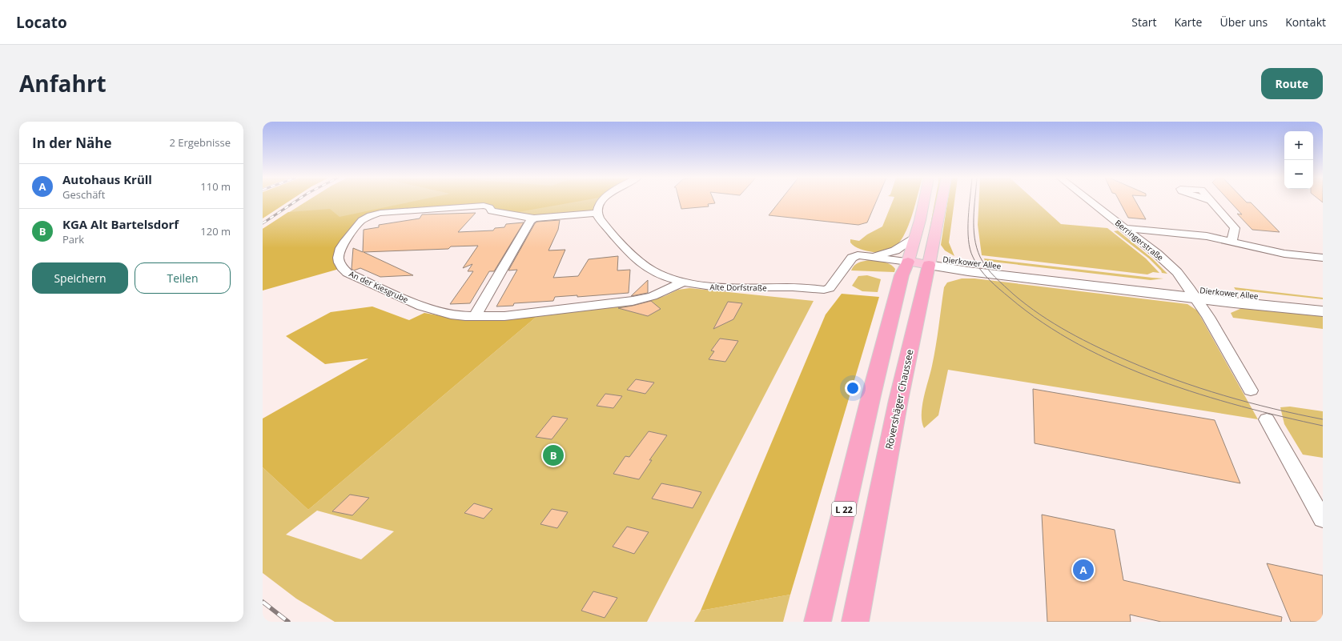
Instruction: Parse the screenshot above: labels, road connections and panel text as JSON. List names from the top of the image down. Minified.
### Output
{"streets":{"highway":["Rövershäger Chaussee","L 22"],"main road":["Dierkower Allee"],"street":["Berringerstraße","An der Kiesgrube","Alte Dorfstraße"]},"crossings":[["Berringerstraße","Dierkower Allee"],["Dierkower Allee","Alte Dorfstraße"],["Dierkower Allee","Rövershäger Chaussee"],["An der Kiesgrube","Alte Dorfstraße"],["Alte Dorfstraße","Rövershäger Chaussee"]],"page":{"header":"Locato","nav":["Start","Karte","Über uns","Kontakt"],"title":"Anfahrt","buttons":["Route",["Speichern","Teilen"]],"heading":["In der Nähe","2 Ergebnisse"],"map_buttons":["+","−"],"list":[{"mark":"A","name":"Autohaus Krüll","note":"Geschäft","value":"110 m"},{"mark":"B","name":"KGA Alt Bartelsdorf","note":"Park","value":"120 m"}],"pins":["B","A"]}}
